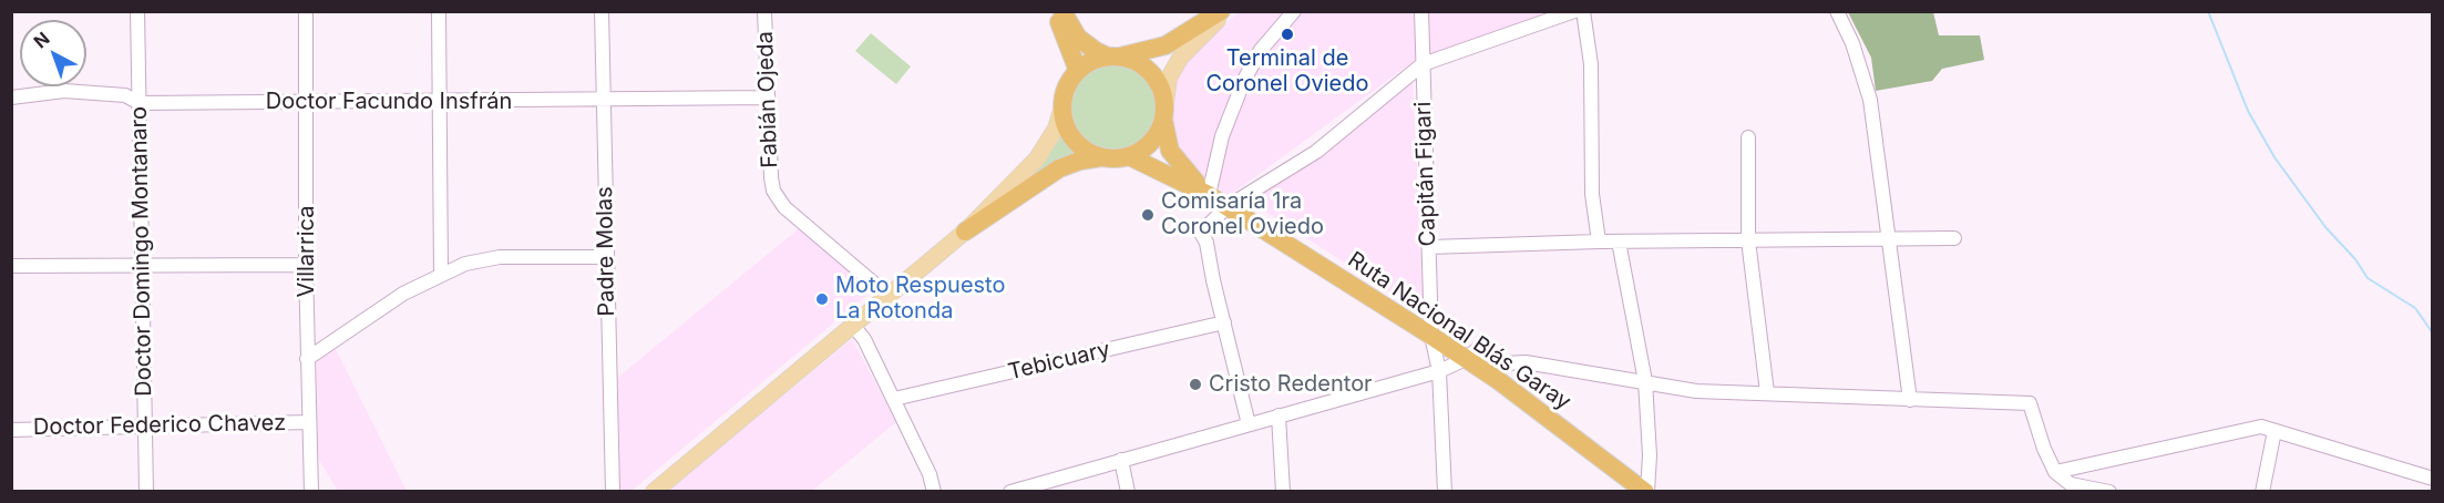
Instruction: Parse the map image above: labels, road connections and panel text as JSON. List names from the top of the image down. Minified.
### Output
{"streets":{"highway":["Ruta Nacional Blás Garay"],"street":["Fabián Ojeda","Doctor Facundo Insfrán","Capitán Figari","Doctor Domingo Montanaro","Villarrica","Padre Molas","Tebicuary","Doctor Federico Chavez"]},"crossings":[["Fabián Ojeda","Doctor Facundo Insfrán"],["Doctor Facundo Insfrán","Doctor Domingo Montanaro"],["Doctor Facundo Insfrán","Villarrica"],["Doctor Facundo Insfrán","Padre Molas"],["Capitán Figari","Ruta Nacional Blás Garay"],["Doctor Domingo Montanaro","Doctor Federico Chavez"],["Villarrica","Doctor Federico Chavez"]],"places":["Terminal de Coronel Oviedo","Comisaría 1ra Coronel Oviedo","Moto Respuesto La Rotonda","Cristo Redentor"],"north":"top left"}
